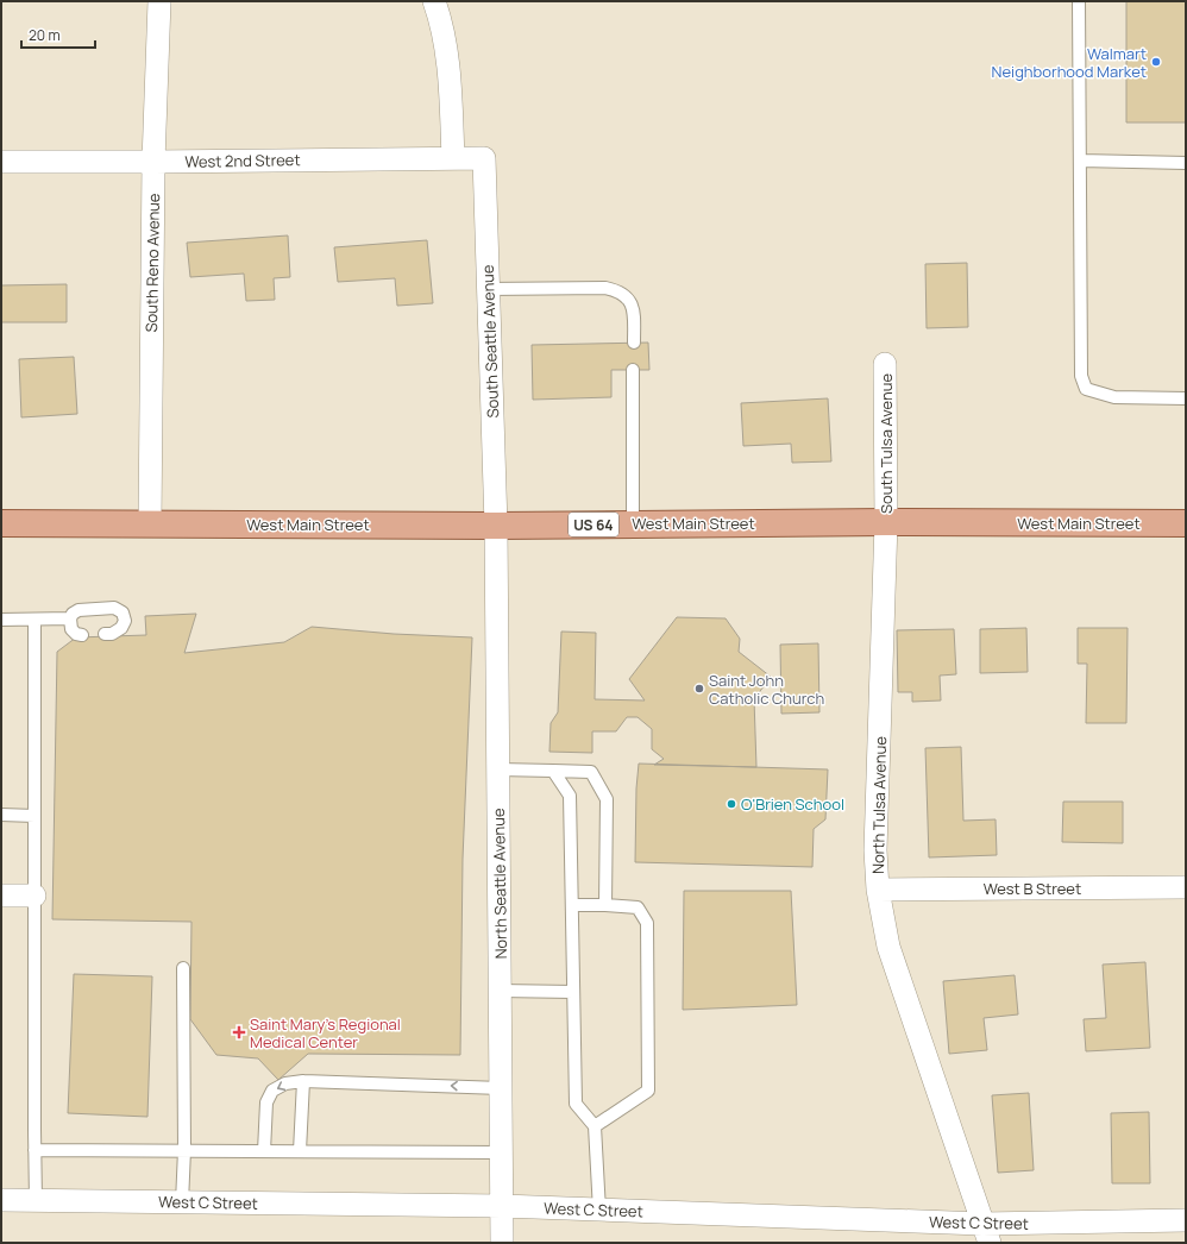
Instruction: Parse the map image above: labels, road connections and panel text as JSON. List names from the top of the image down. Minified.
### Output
{"streets":{"main road":["West Main Street","US 64"],"street":["West 2nd Street","South Reno Avenue","South Seattle Avenue","South Tulsa Avenue","North Tulsa Avenue","North Seattle Avenue","West B Street","West C Street"]},"crossings":[["West 2nd Street","South Reno Avenue"],["West 2nd Street","South Seattle Avenue"],["South Reno Avenue","West Main Street"],["South Seattle Avenue","West Main Street"],["South Seattle Avenue","North Seattle Avenue"],["South Tulsa Avenue","West Main Street"],["South Tulsa Avenue","North Tulsa Avenue"],["West Main Street","North Tulsa Avenue"],["West Main Street","North Seattle Avenue"],["North Tulsa Avenue","West B Street"],["North Tulsa Avenue","West C Street"],["North Seattle Avenue","West C Street"]],"places":{"other":["Walmart Neighborhood Market","Saint John Catholic Church","O'Brien School"],"health":["Saint Mary's Regional Medical Center"]},"scale_bar":"20 m"}
